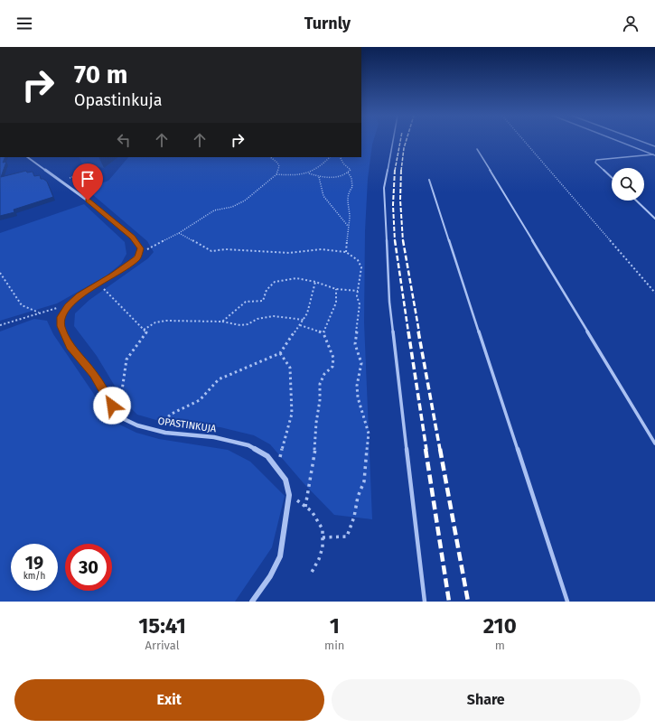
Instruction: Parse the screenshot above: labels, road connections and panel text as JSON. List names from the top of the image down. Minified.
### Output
{"streets":{"street":["OPASTINKUJA"]},"page":{"header":"Turnly","turn":["70 m","Opastinkuja"],"speed":"19 km/h","limit":"30","eta":["15:41","Arrival","1","min","210","m"],"buttons":["Exit","Share"]}}
